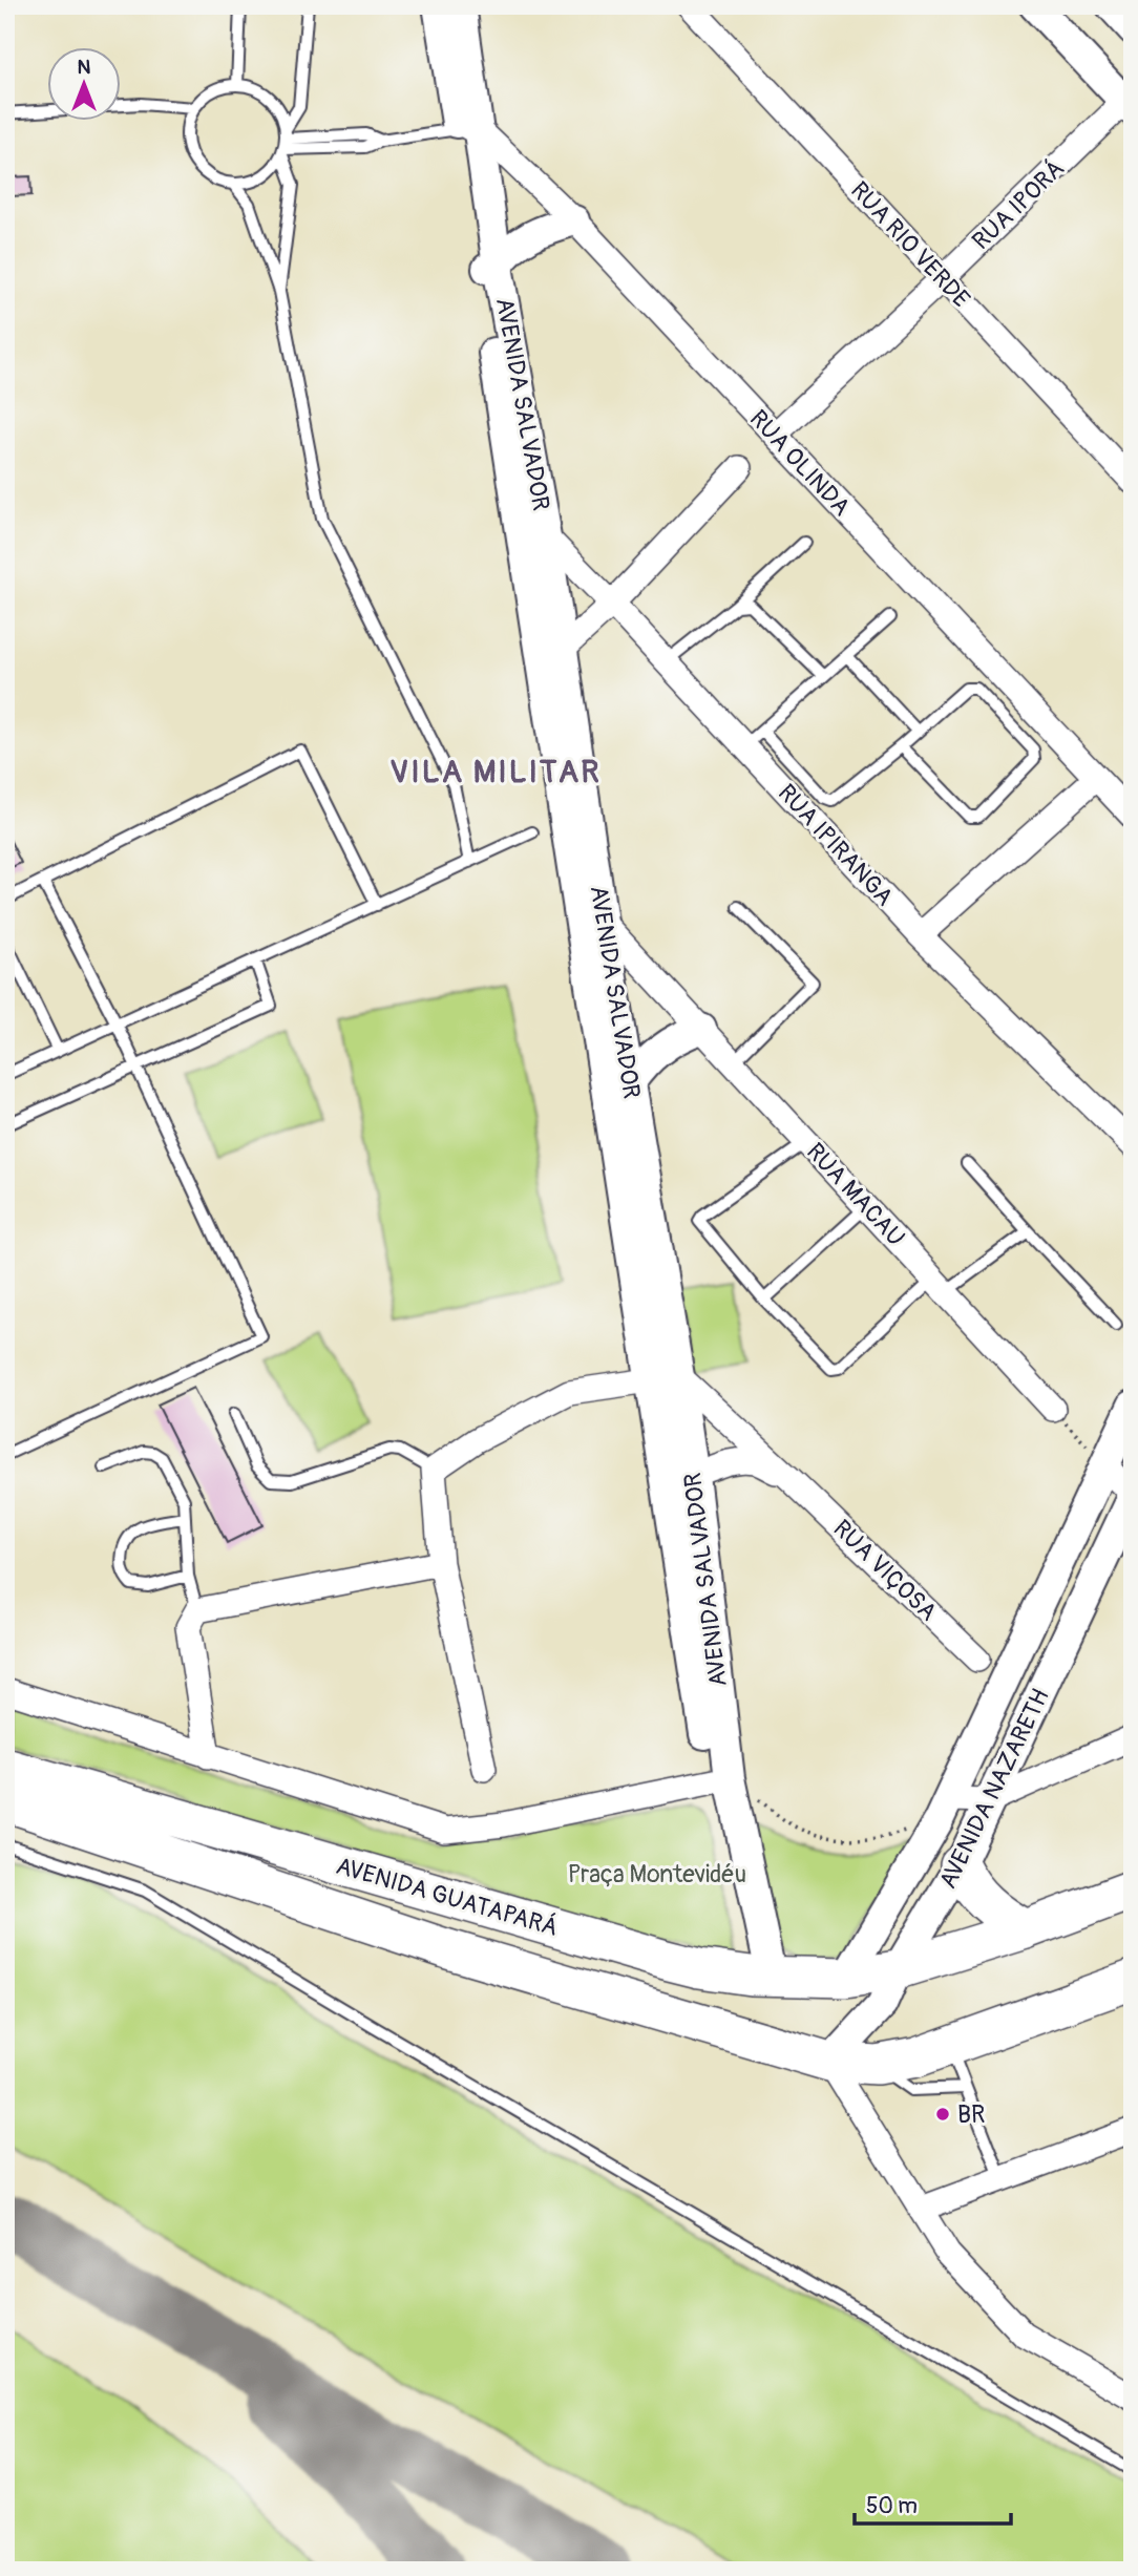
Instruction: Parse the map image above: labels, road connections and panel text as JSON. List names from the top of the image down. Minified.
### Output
{"streets":{"highway":["AVENIDA GUATAPARÁ"],"street":["RUA IPORÁ","RUA RIO VERDE","AVENIDA SALVADOR","RUA OLINDA","RUA IPIRANGA","RUA MACAU","RUA VIÇOSA","AVENIDA NAZARETH"]},"crossings":[["RUA IPORÁ","RUA RIO VERDE"],["RUA IPORÁ","RUA OLINDA"],["AVENIDA SALVADOR","RUA OLINDA"],["AVENIDA SALVADOR","RUA IPIRANGA"],["AVENIDA SALVADOR","RUA MACAU"],["AVENIDA SALVADOR","RUA VIÇOSA"],["AVENIDA SALVADOR","AVENIDA GUATAPARÁ"],["AVENIDA NAZARETH","AVENIDA GUATAPARÁ"]],"districts":["VILA MILITAR"],"parks":["Praça Montevidéu"],"places":["BR"],"scale_bar":"50 m","north":"top"}
